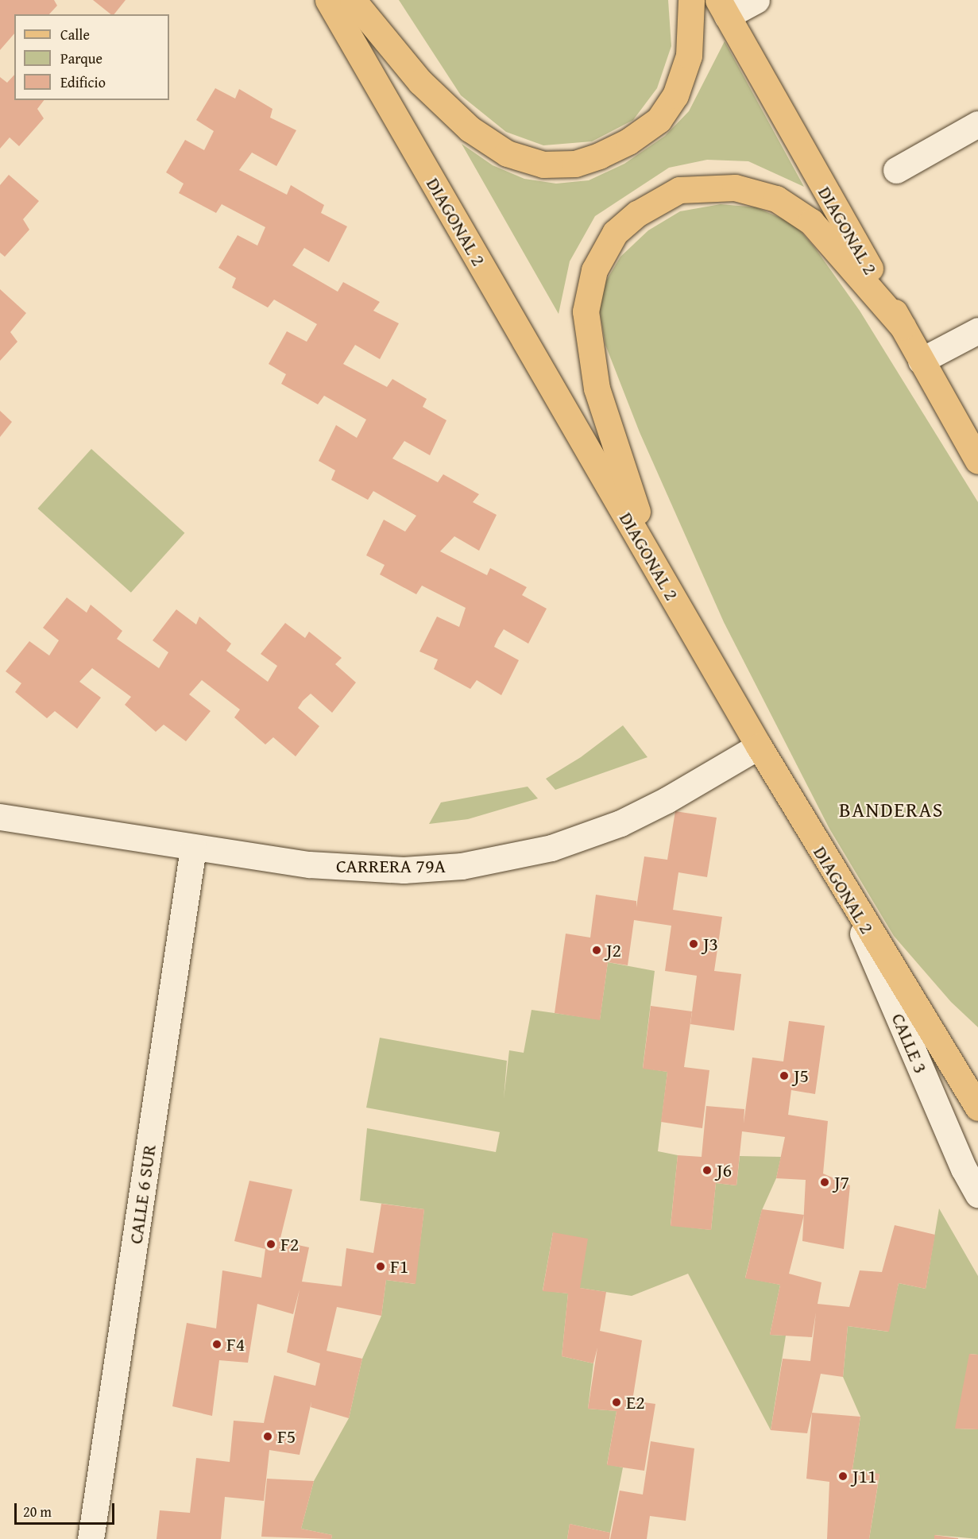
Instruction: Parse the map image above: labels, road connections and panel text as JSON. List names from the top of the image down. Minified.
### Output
{"streets":{"main road":["DIAGONAL 2"],"street":["CARRERA 79A","CALLE 3","CALLE 6 SUR"]},"crossings":[["DIAGONAL 2","CARRERA 79A"],["DIAGONAL 2","CALLE 3"],["CARRERA 79A","CALLE 6 SUR"]],"districts":["BANDERAS"],"places":["J3","J2","J5","J6","J7","F2","F1","F4","E2","F5","J11"],"legend":["Calle","Parque","Edificio"],"scale_bar":"20 m"}
